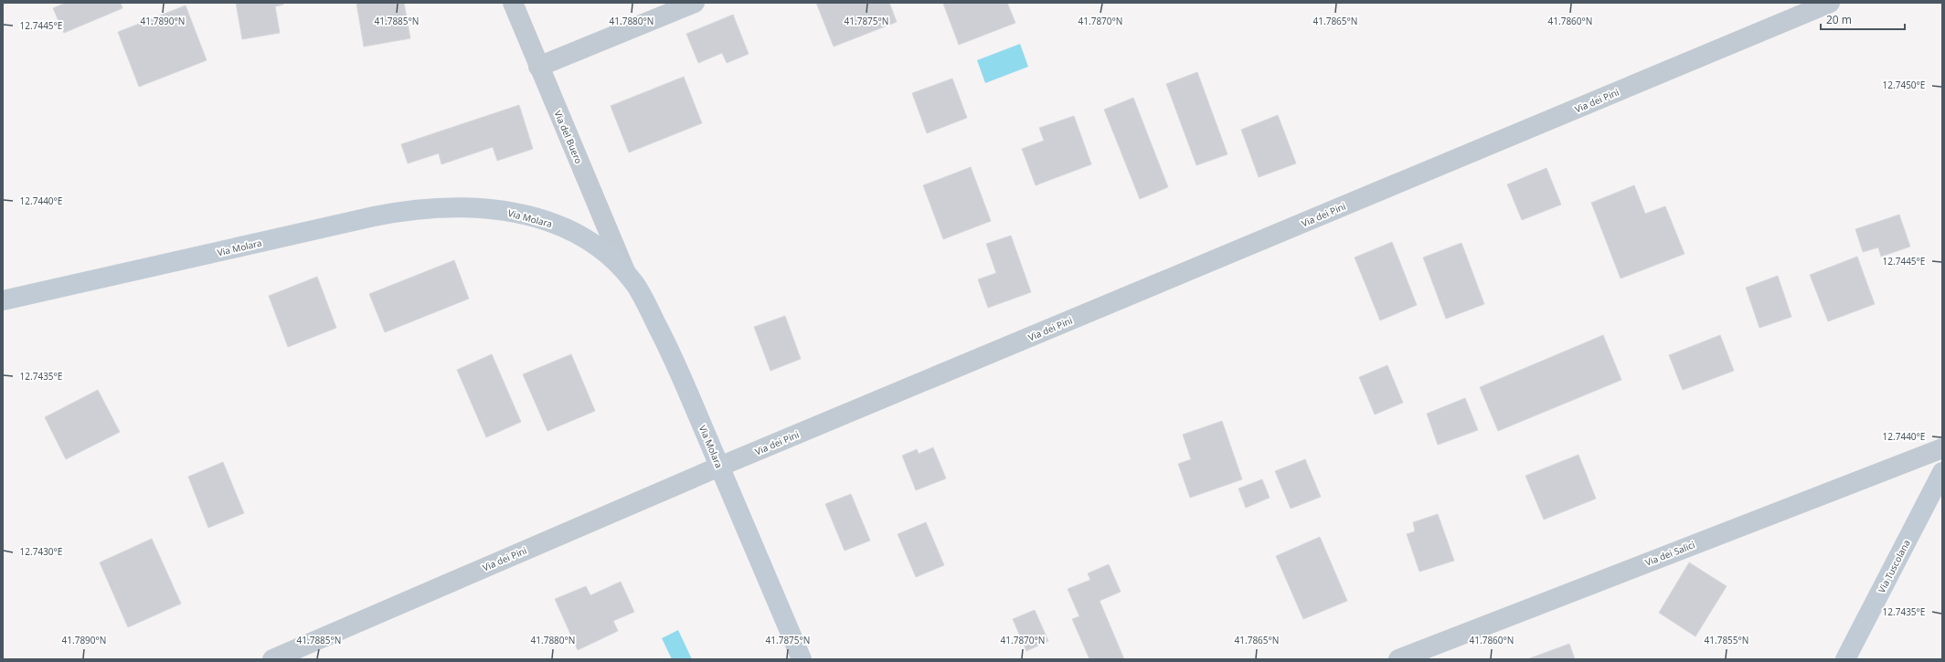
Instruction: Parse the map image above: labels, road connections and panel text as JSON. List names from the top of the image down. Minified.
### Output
{"streets":{"street":["Via dei Pini","Via del Buero","Via Molara","Via dei Salici","Via Tuscolana"]},"crossings":[["Via dei Pini","Via Molara"],["Via del Buero","Via Molara"]],"scale_bar":"20 m","coordinates":["41.7890°N","41.7885°N","41.7880°N","41.7875°N","41.7870°N","41.7865°N","41.7860°N","12.7445°E","12.7450°E","12.7440°E","12.7435°E","12.7430°E","41.7855°N"]}
